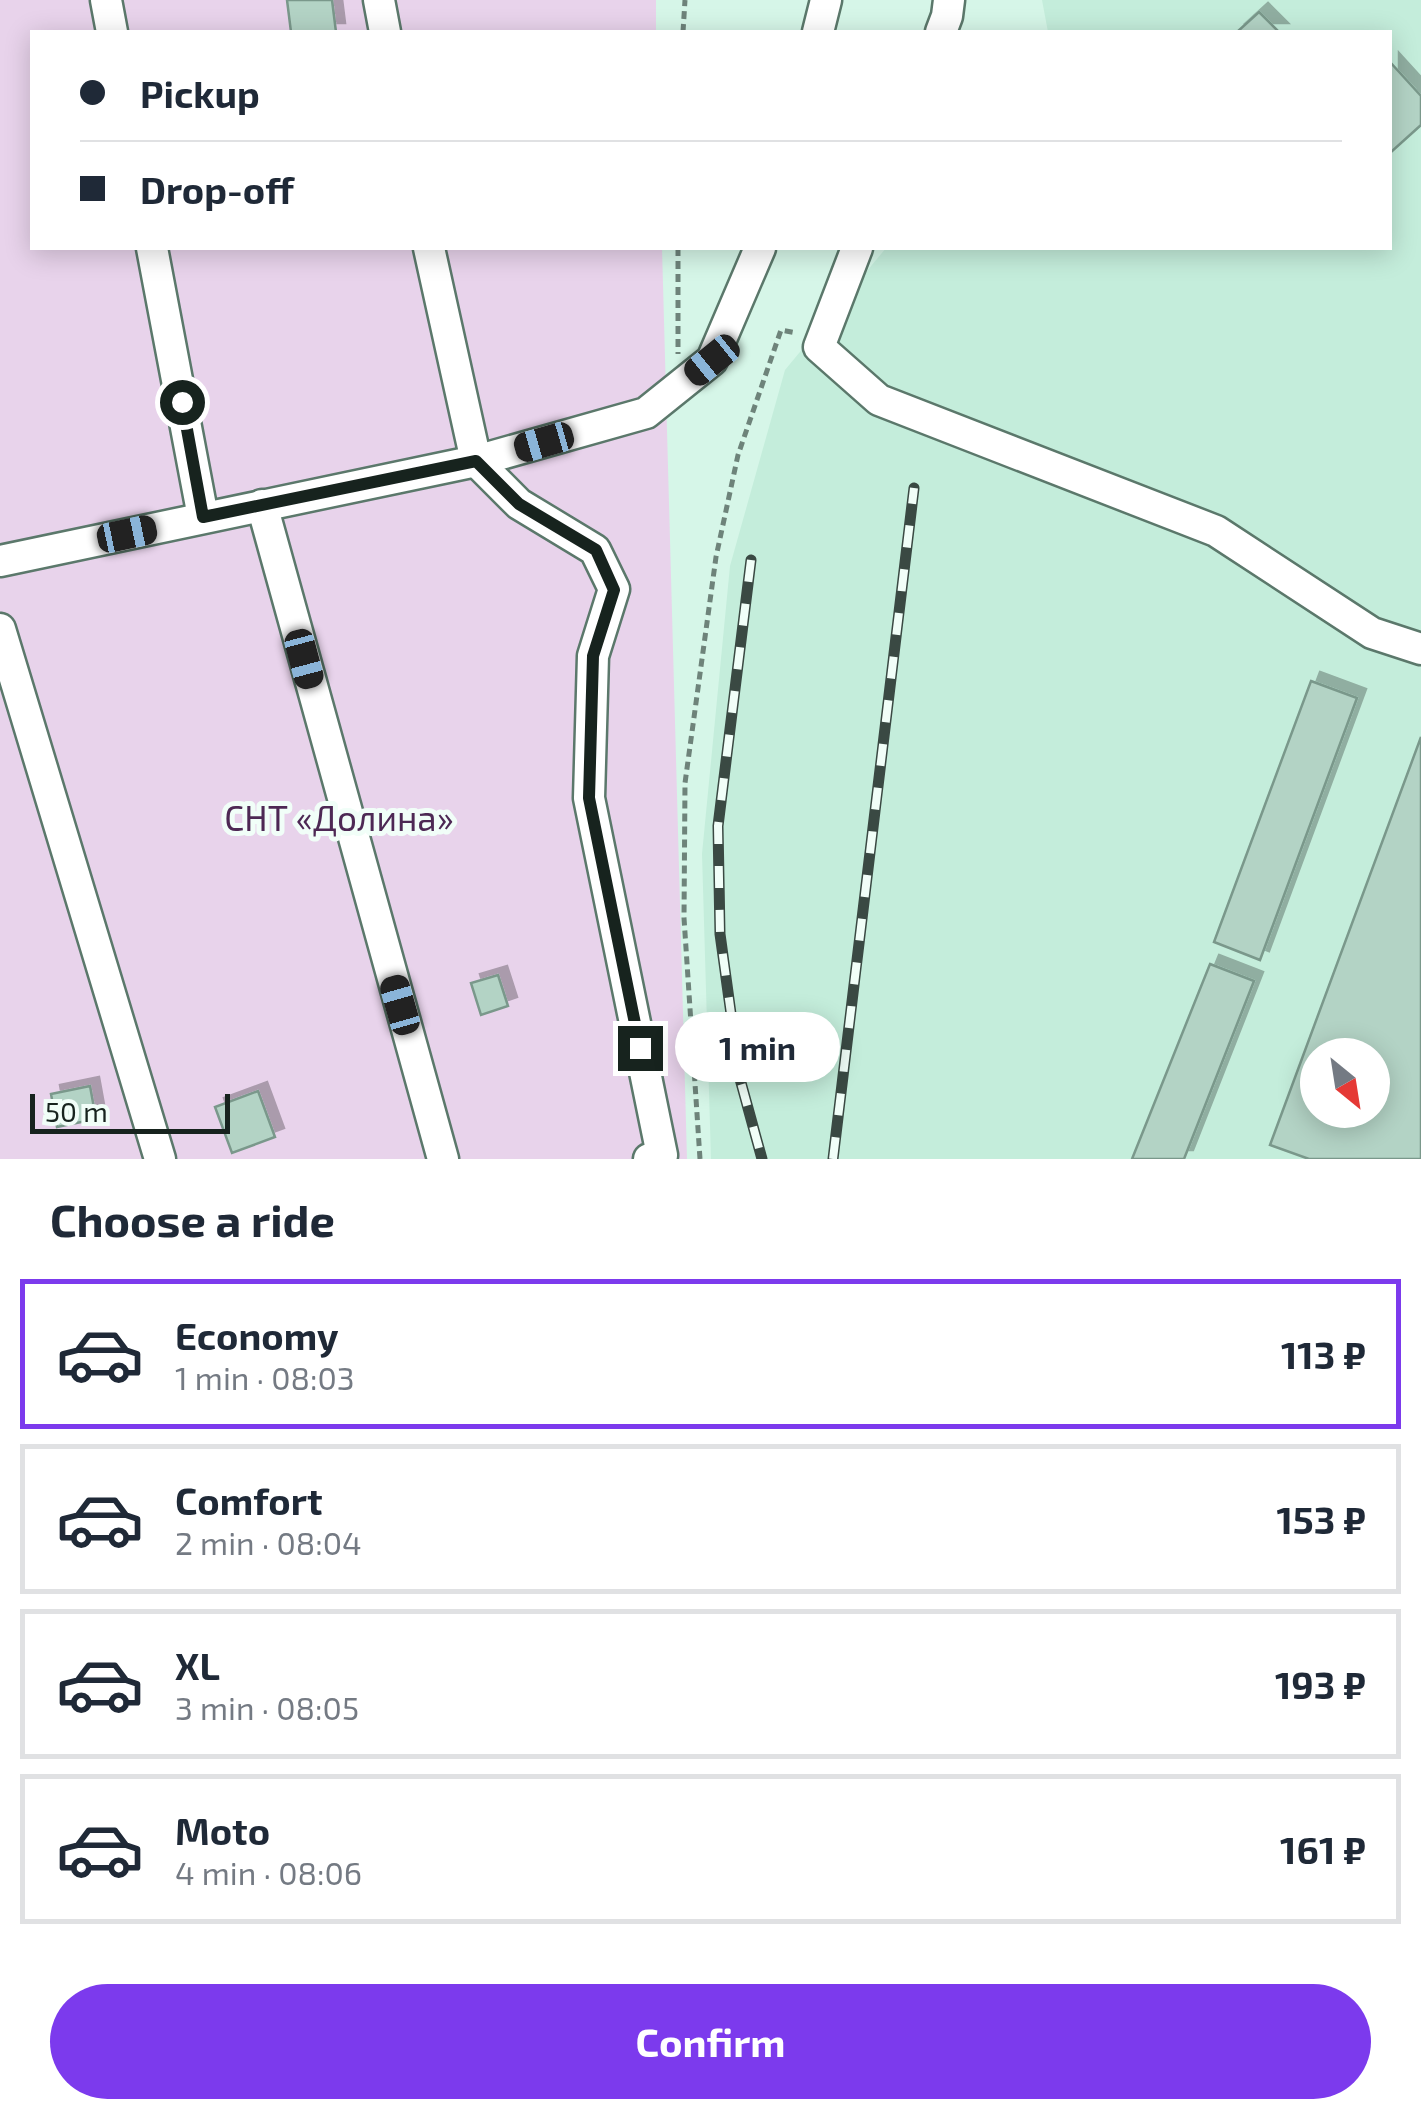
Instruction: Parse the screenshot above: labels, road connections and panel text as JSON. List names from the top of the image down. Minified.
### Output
{"parks":["СНТ «Долина»"],"scale_bar":"50 m","north":"bottom right","page":{"banner":["Pickup","Drop-off"],"bubble":"1 min","scale":"50 m","heading":"Choose a ride","list":[{"name":"Economy","note":"1 min · 08:03","value":"113 ₽"},{"name":"Comfort","note":"2 min · 08:04","value":"153 ₽"},{"name":"XL","note":"3 min · 08:05","value":"193 ₽"},{"name":"Moto","note":"4 min · 08:06","value":"161 ₽"}],"buttons":"Confirm"}}
